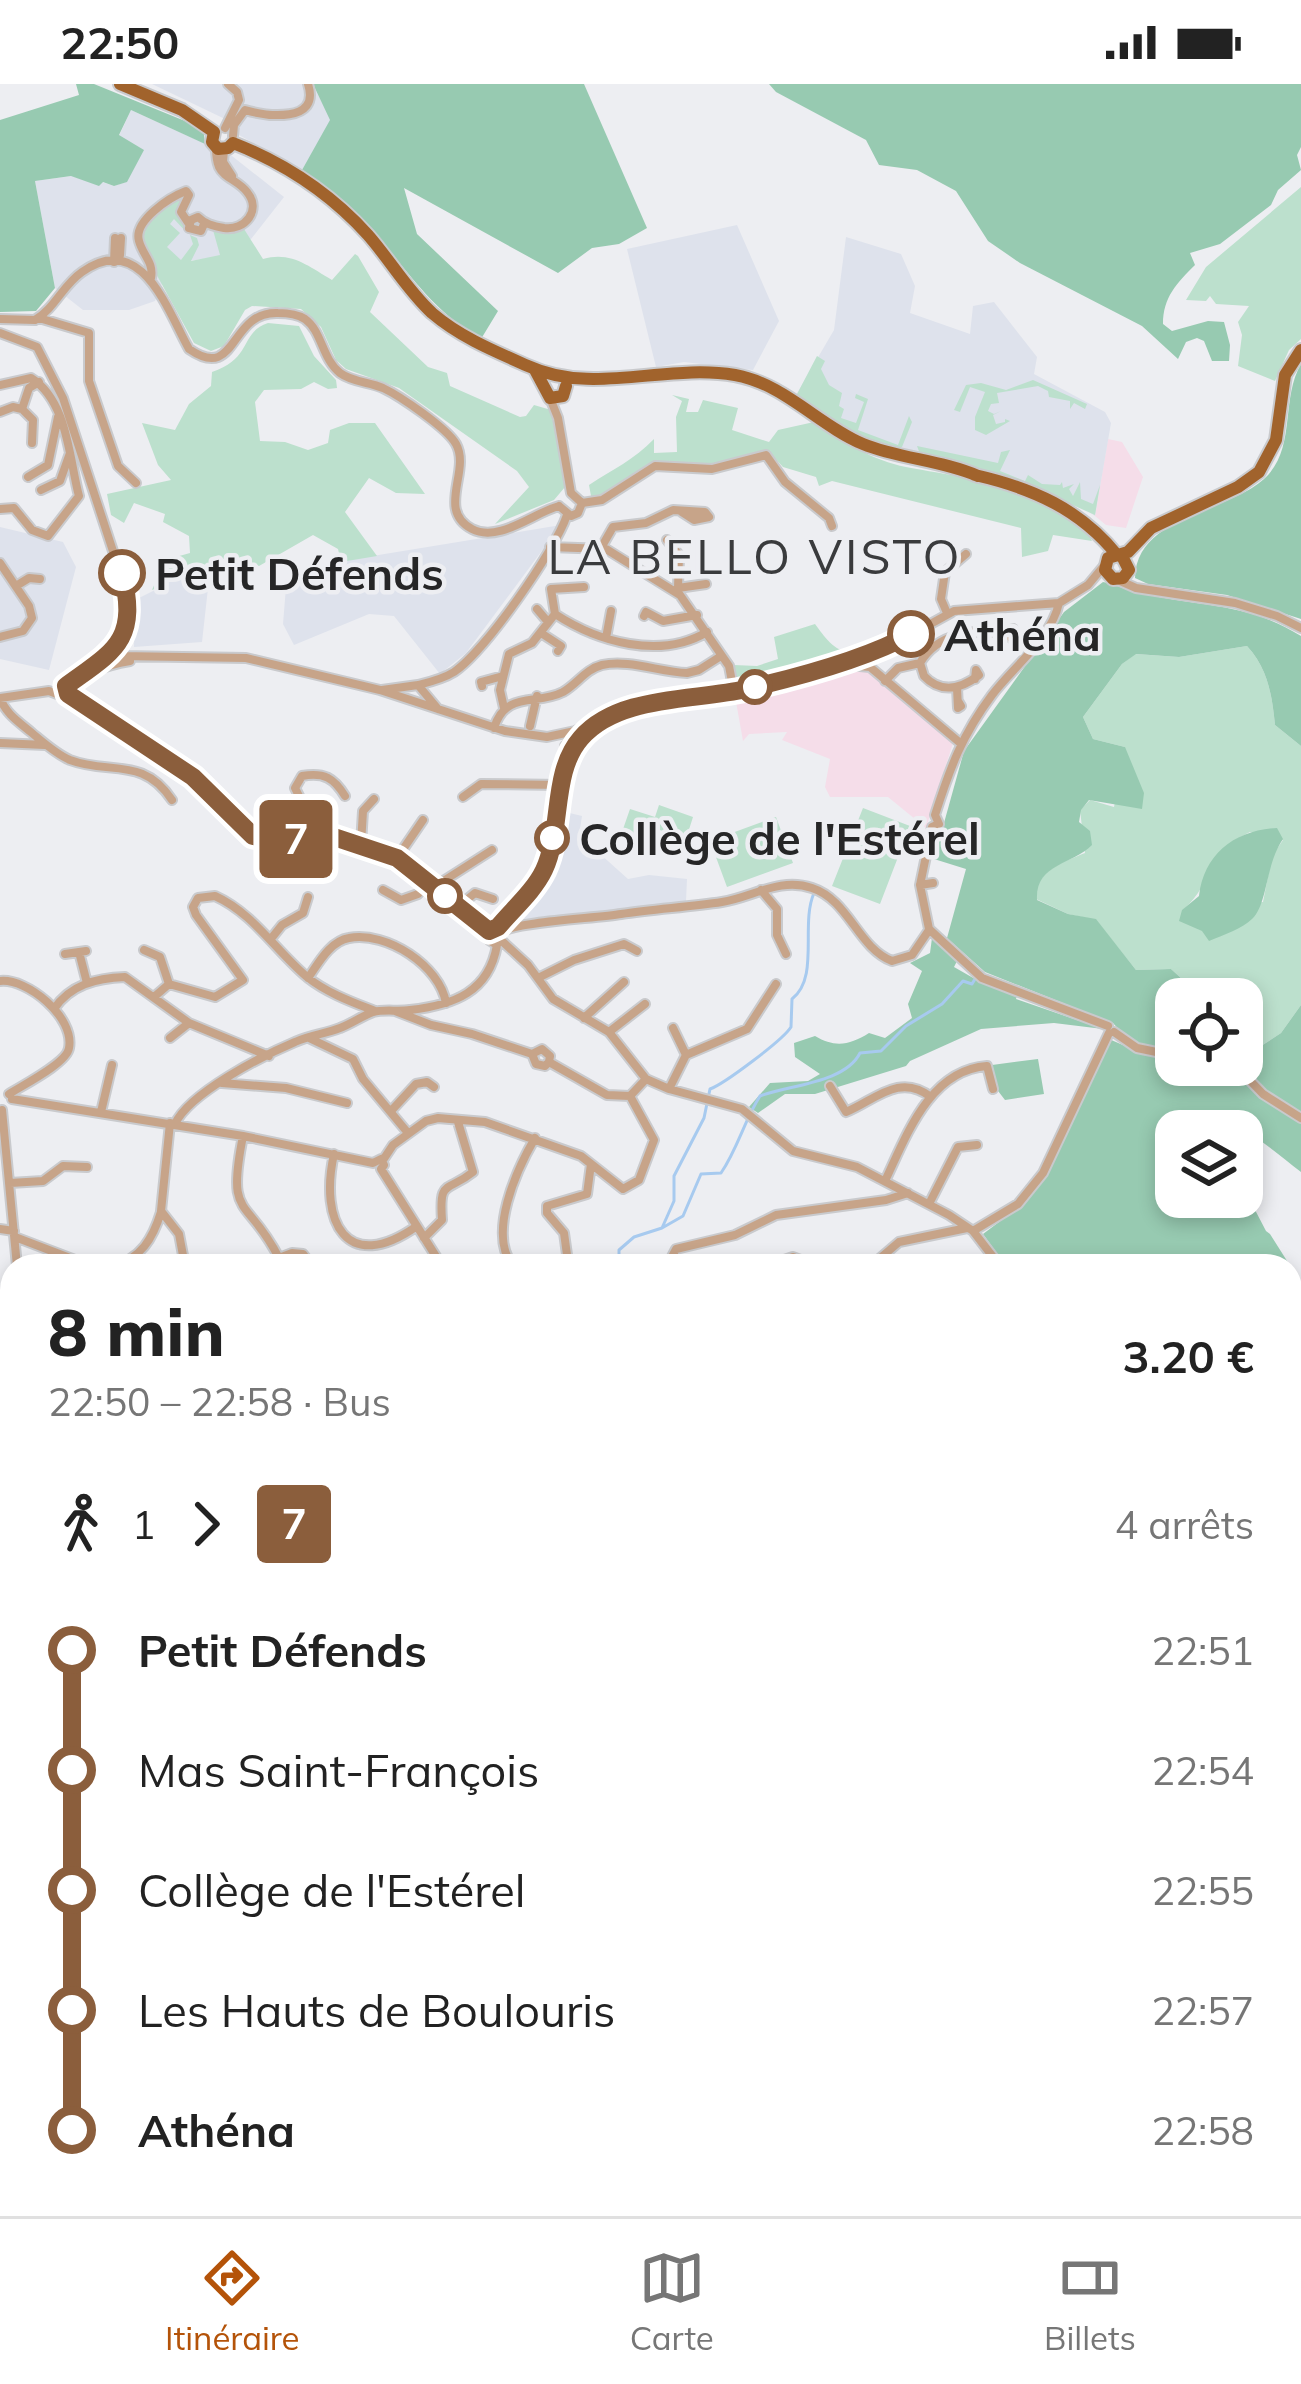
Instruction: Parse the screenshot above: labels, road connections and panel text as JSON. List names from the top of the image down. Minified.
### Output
{"districts":["LA BELLO VISTO"],"places":["Petit Défends","Athéna","Collège de l'Estérel"],"lines":["bus line 7"],"page":{"status":"22:50","on_map":"7","heading":["8 min","22:50 – 22:58 · Bus","3.20 €"],"legs":["1","7","4 arrêts"],"list":[{"name":"Petit Défends","value":"22:51"},{"name":"Mas Saint-François","value":"22:54"},{"name":"Collège de l'Estérel","value":"22:55"},{"name":"Les Hauts de Boulouris","value":"22:57"},{"name":"Athéna","value":"22:58"}],"tabs":["Itinéraire","Carte","Billets"]}}
